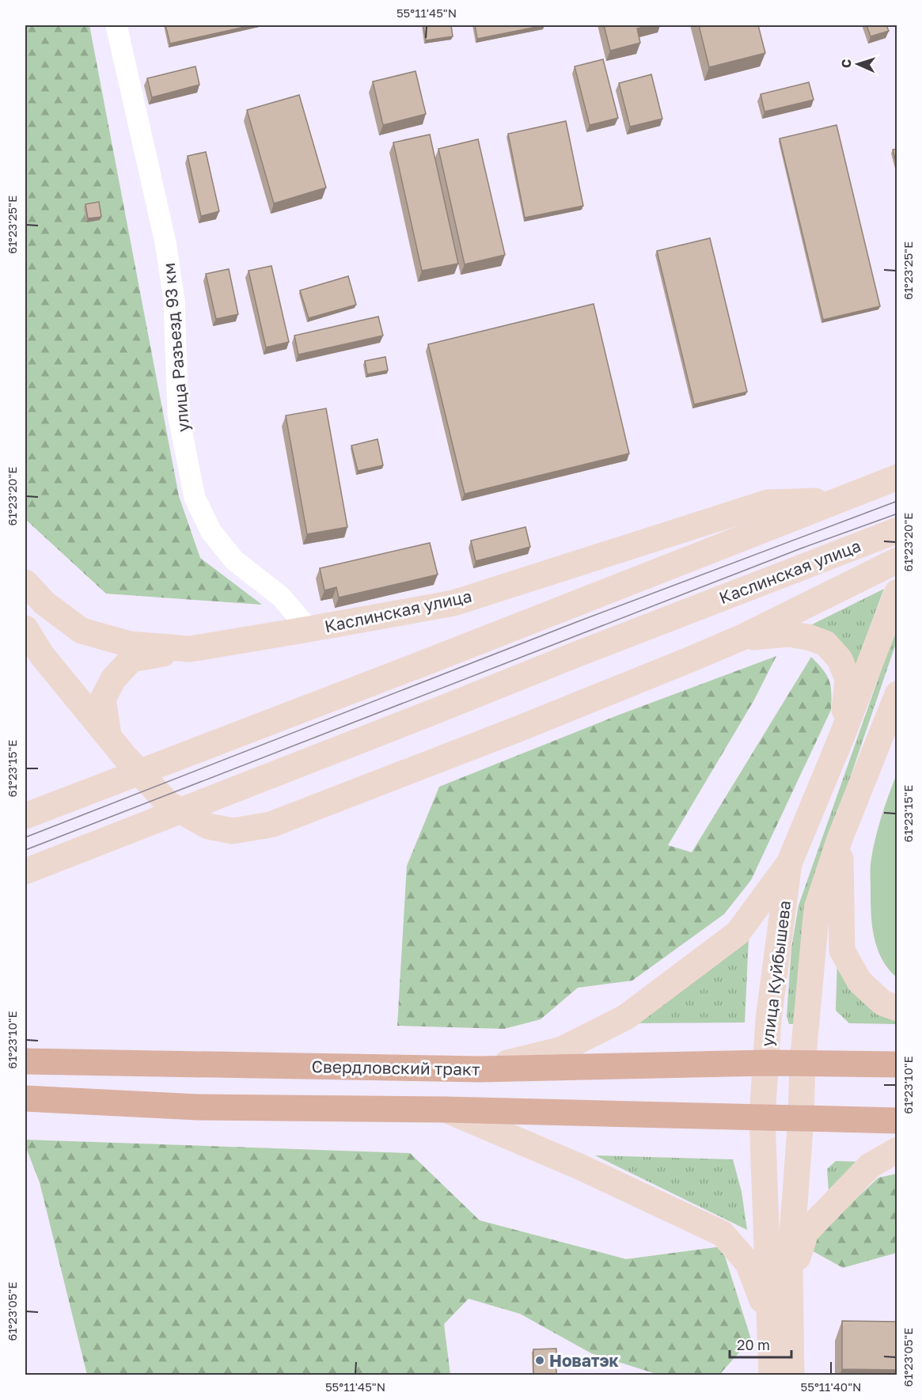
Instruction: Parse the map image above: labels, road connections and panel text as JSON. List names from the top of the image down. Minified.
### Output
{"streets":{"main road":["Каслинская улица","улица Куйбышева","Свердловский тракт"],"street":["улица Разъезд 93 км"]},"crossings":[["улица Разъезд 93 км","Каслинская улица"],["улица Куйбышева","Свердловский тракт"]],"places":["Новатэк"],"scale_bar":"20 m","north":"left","coordinates":["55°11'45\"N","61°23'25\"E","61°23'20\"E","61°23'15\"E","61°23'10\"E","61°23'05\"E","55°11'40\"N"]}
